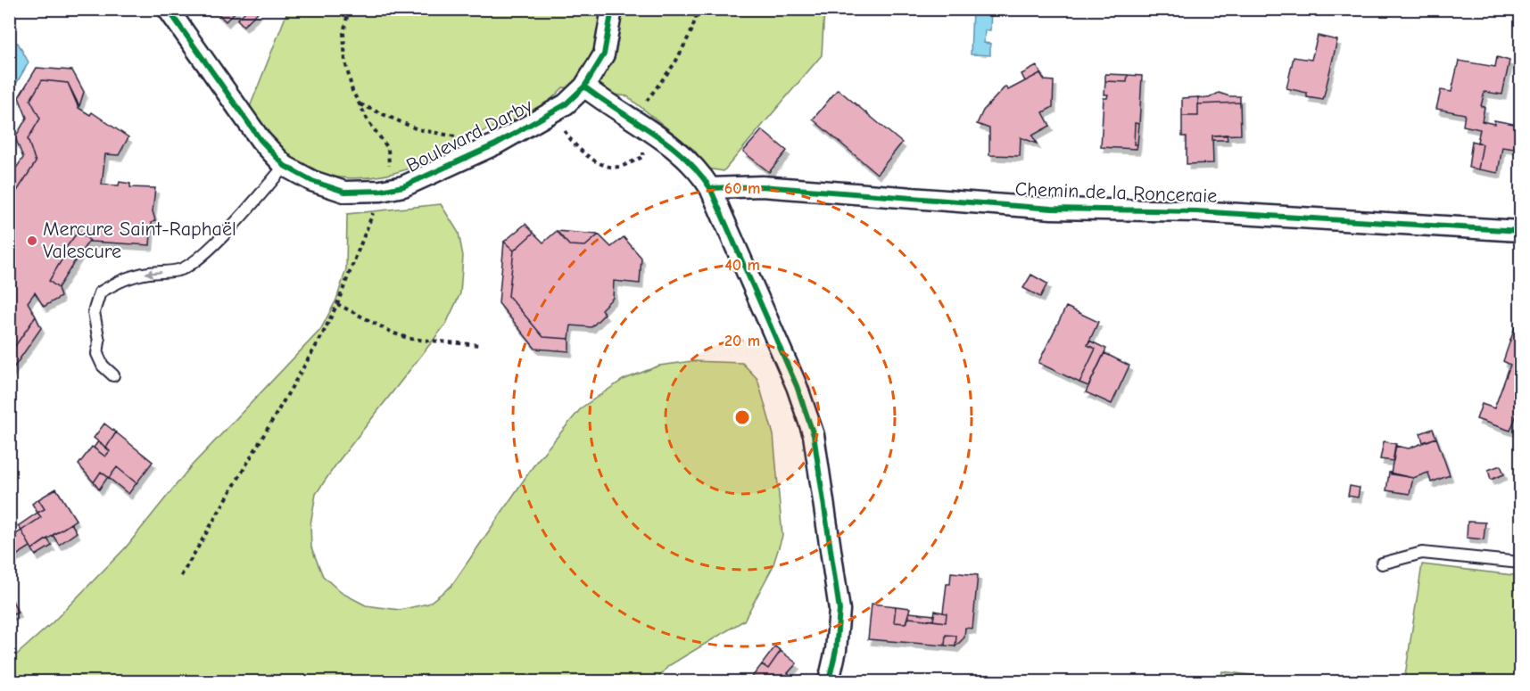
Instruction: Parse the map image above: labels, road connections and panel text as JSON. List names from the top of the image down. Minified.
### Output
{"streets":{"street":["Boulevard Darby","Chemin de la Ronceraie"]},"places":["Mercure Saint-Raphaël Valescure"],"rings":["60 m","40 m","20 m"]}
